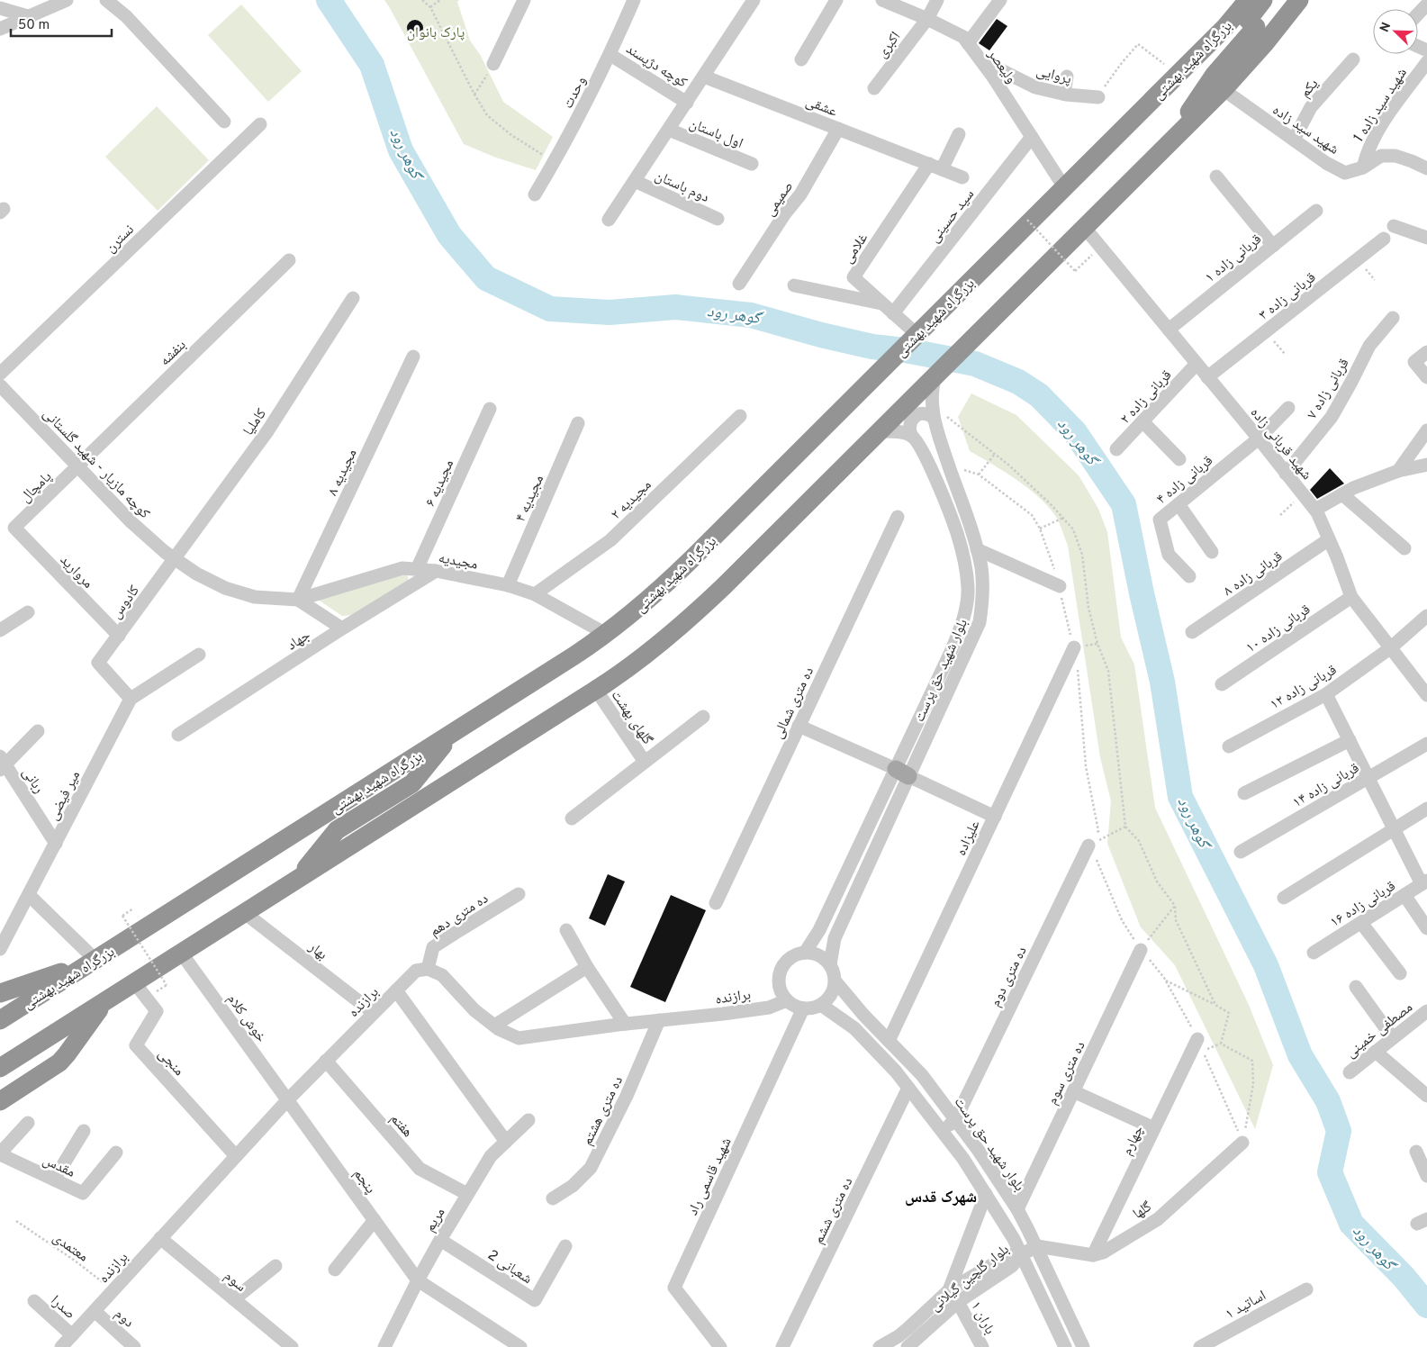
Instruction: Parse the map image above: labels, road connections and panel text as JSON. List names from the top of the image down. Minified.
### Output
{"streets":{"highway":["بزرگراه شهید بهشتی"],"street":["اکبری","کوچه دژپسند","ولیعصر","پروایی","یکم","وحدت","شهید سید زاده 1","عشقی","شهید سید زاده","اول باستان","دوم باستان","صمیمی","سید حسینی","نسترن","غلامی","قربانی زاده ۱","قربانی زاده ۳","بنفشه","قربانی زاده ۷","قربانی زاده ۲","کاملیا","شهید قربانی زاده","کوچه مازیار - شهید گلستانی","مجیدیه ۸","قربانی زاده ۴","مجیدیه ۶","پامچال","مجیدیه ۴","مجیدیه ۲","مجیدیه","مروارید","قربانی زاده ۸","کادوس","قربانی زاده ۱۰","جهاد","بلوار شهید حق پرست","قربانی زاده ۱۲","ده متری شمالی","گلهای بهشت","ربانی","قربانی زاده ۱۴","میر فیضی","علیزاده","قربانی زاده ۱۶","ده متری دهم","بهار","ده متری دوم","برازنده","خوش کلام","مصطفی خمینی","منجی","ده متری سوم","ده متری هشتم","هفتم","چهارم","مقدس","شهید قاسمی راد","پنجم","گلها","ده متری ششم","مریم","شعبانی 2","بلوار گلچین گیلانی","سوم","اساتید ۱","صدرا","دوم","باران ۱"],"path":["معتمدی"]},"crossings":[["اکبری","ولیعصر"],["بزرگراه شهید بهشتی","ولیعصر"],["بزرگراه شهید بهشتی","شهید سید زاده"],["بزرگراه شهید بهشتی","غلامی"],["بزرگراه شهید بهشتی","شهید قربانی زاده"],["بزرگراه شهید بهشتی","مجیدیه"],["بزرگراه شهید بهشتی","بلوار شهید حق پرست"],["بزرگراه شهید بهشتی","گلهای بهشت"],["بزرگراه شهید بهشتی","بهار"],["بزرگراه شهید بهشتی","خوش کلام"],["بزرگراه شهید بهشتی","منجی"],["کوچه دژپسند","وحدت"],["ولیعصر","پروایی"],["ولیعصر","سید حسینی"],["یکم","شهید سید زاده"],["شهید سید زاده 1","شهید سید زاده"],["عشقی","صمیمی"],["عشقی","غلامی"],["سید حسینی","غلامی"],["قربانی زاده ۱","شهید قربانی زاده"],["قربانی زاده ۳","شهید قربانی زاده"],["بنفشه","کوچه مازیار - شهید گلستانی"],["بنفشه","پامچال"],["قربانی زاده ۷","شهید قربانی زاده"],["قربانی زاده ۲","شهید قربانی زاده"],["کاملیا","کوچه مازیار - شهید گلستانی"],["کاملیا","کادوس"],["شهید قربانی زاده","قربانی زاده ۴"],["شهید قربانی زاده","قربانی زاده ۸"],["شهید قربانی زاده","قربانی زاده ۱۰"],["شهید قربانی زاده","قربانی زاده ۱۲"],["کوچه مازیار - شهید گلستانی","مجیدیه ۸"],["کوچه مازیار - شهید گلستانی","پامچال"],["کوچه مازیار - شهید گلستانی","مجیدیه"],["کوچه مازیار - شهید گلستانی","کادوس"],["مجیدیه ۸","مجیدیه"],["مجیدیه ۶","مجیدیه"],["پامچال","مروارید"],["مجیدیه ۴","مجیدیه"],["مجیدیه ۲","مجیدیه"],["مجیدیه","جهاد"],["مروارید","کادوس"],["کادوس","میر فیضی"],["بلوار شهید حق پرست","علیزاده"],["بلوار شهید حق پرست","ده متری دوم"],["بلوار شهید حق پرست","برازنده"],["بلوار شهید حق پرست","ده متری سوم"],["بلوار شهید حق پرست","شهید قاسمی راد"],["ربانی","میر فیضی"],["ده متری دهم","برازنده"],["بهار","برازنده"],["برازنده","خوش کلام"],["برازنده","منجی"],["برازنده","ده متری هشتم"],["برازنده","هفتم"],["برازنده","شهید قاسمی راد"],["برازنده","پنجم"],["برازنده","معتمدی"],["برازنده","سوم"],["برازنده","صدرا"],["برازنده","دوم"],["خوش کلام","پنجم"],["هفتم","مریم"],["چهارم","گلها"],["پنجم","مریم"],["مریم","شعبانی 2"],["بلوار گلچین گیلانی","باران ۱"]],"districts":["شهرک قدس"],"water":["گوهر رود"],"parks":["پارک بانوان"],"scale_bar":"50 m","north":"top left"}
